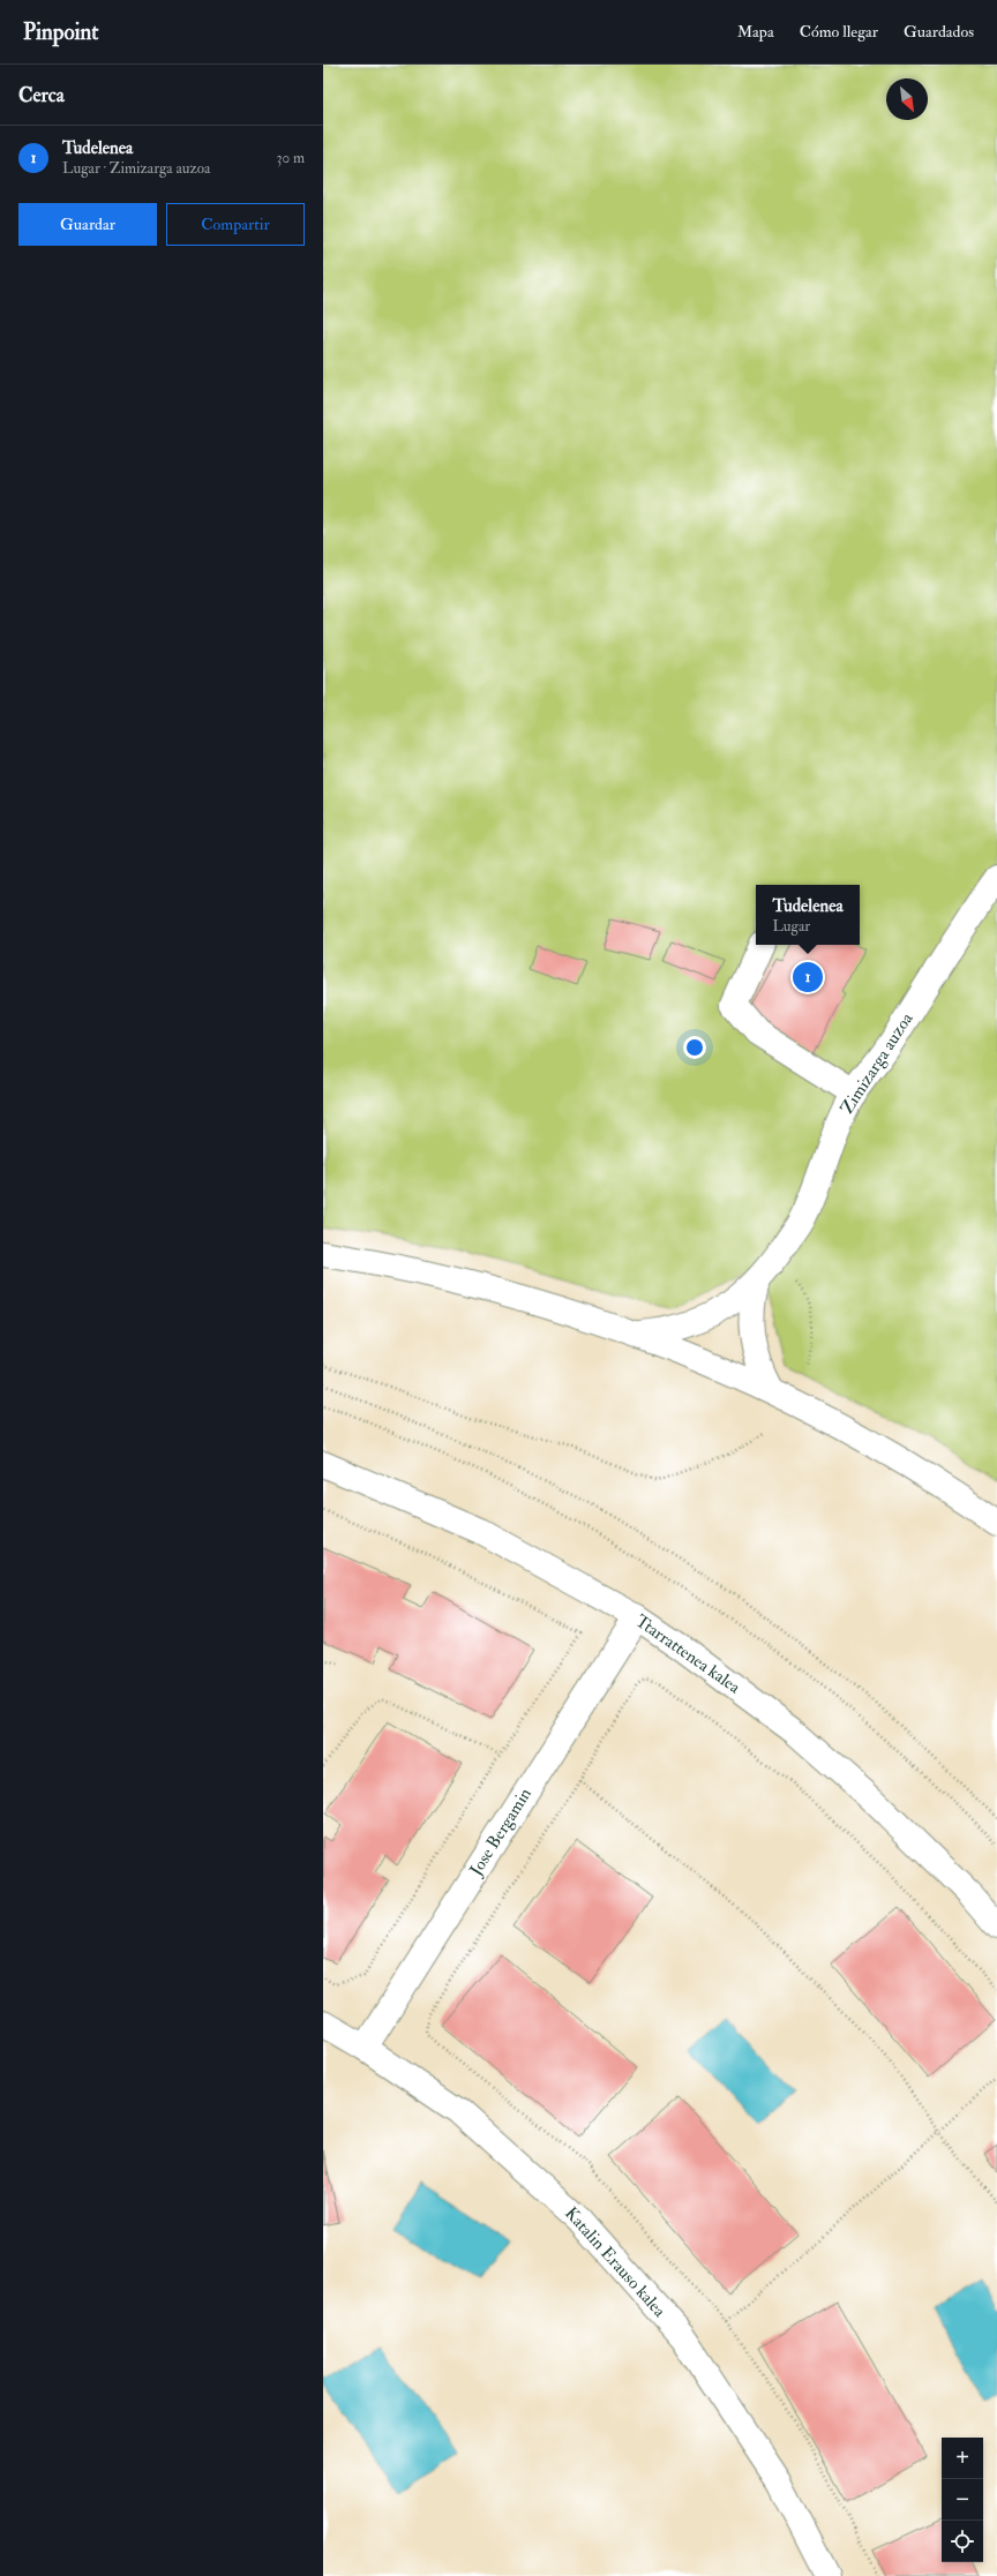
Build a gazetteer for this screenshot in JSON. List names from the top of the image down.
{
  "streets": {
    "street": [
      "Zimizarga auzoa",
      "Ttarrattenea kalea",
      "Jose Bergamin",
      "Katalin Erauso kalea"
    ]
  },
  "crossings": [
    ["Ttarrattenea kalea", "Jose Bergamin"],
    ["Jose Bergamin", "Katalin Erauso kalea"]
  ],
  "north": "bottom right",
  "page": {
    "header": "Pinpoint",
    "nav": ["Mapa", "Cómo llegar", "Guardados"],
    "heading": "Cerca",
    "list": [
      {
        "mark": "1",
        "name": "Tudelenea",
        "note": "Lugar · Zimizarga auzoa",
        "value": "30 m"
      }
    ],
    "buttons": ["Guardar", "Compartir"],
    "popup": ["Tudelenea", "Lugar"],
    "pins": "1",
    "map_buttons": ["+", "−"]
  }
}
